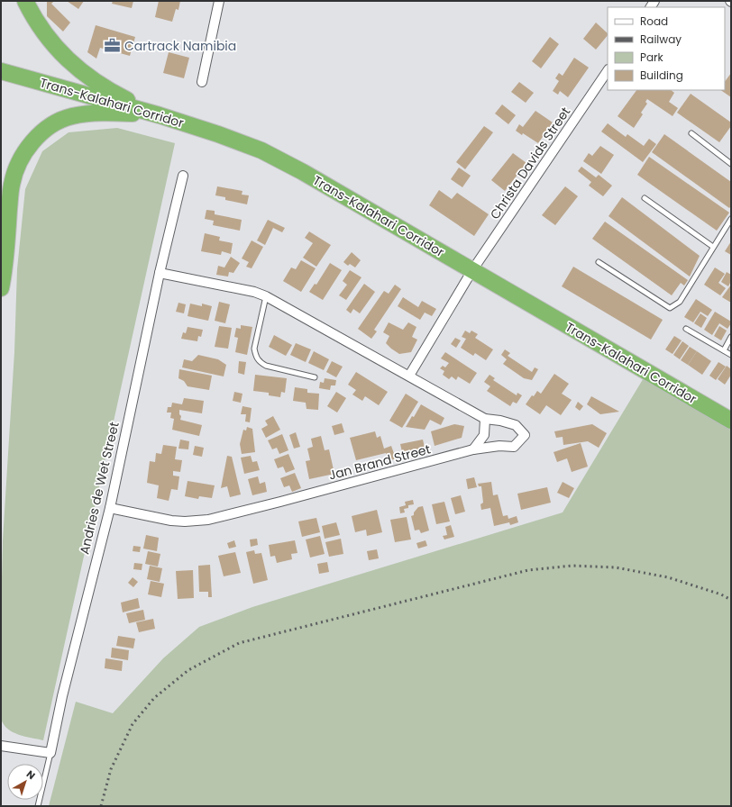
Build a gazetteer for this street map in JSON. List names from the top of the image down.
{
  "streets": {
    "highway": ["Trans-Kalahari Corridor"],
    "street": ["Christa Davids Street", "Jan Brand Street", "Andries de Wet Street"]
  },
  "crossings": [
    ["Trans-Kalahari Corridor", "Christa Davids Street"],
    ["Jan Brand Street", "Andries de Wet Street"]
  ],
  "places": {
    "office": ["Cartrack Namibia"]
  },
  "legend": [
    "Road",
    "Railway",
    "Park",
    "Building"
  ],
  "north": "top right"
}
